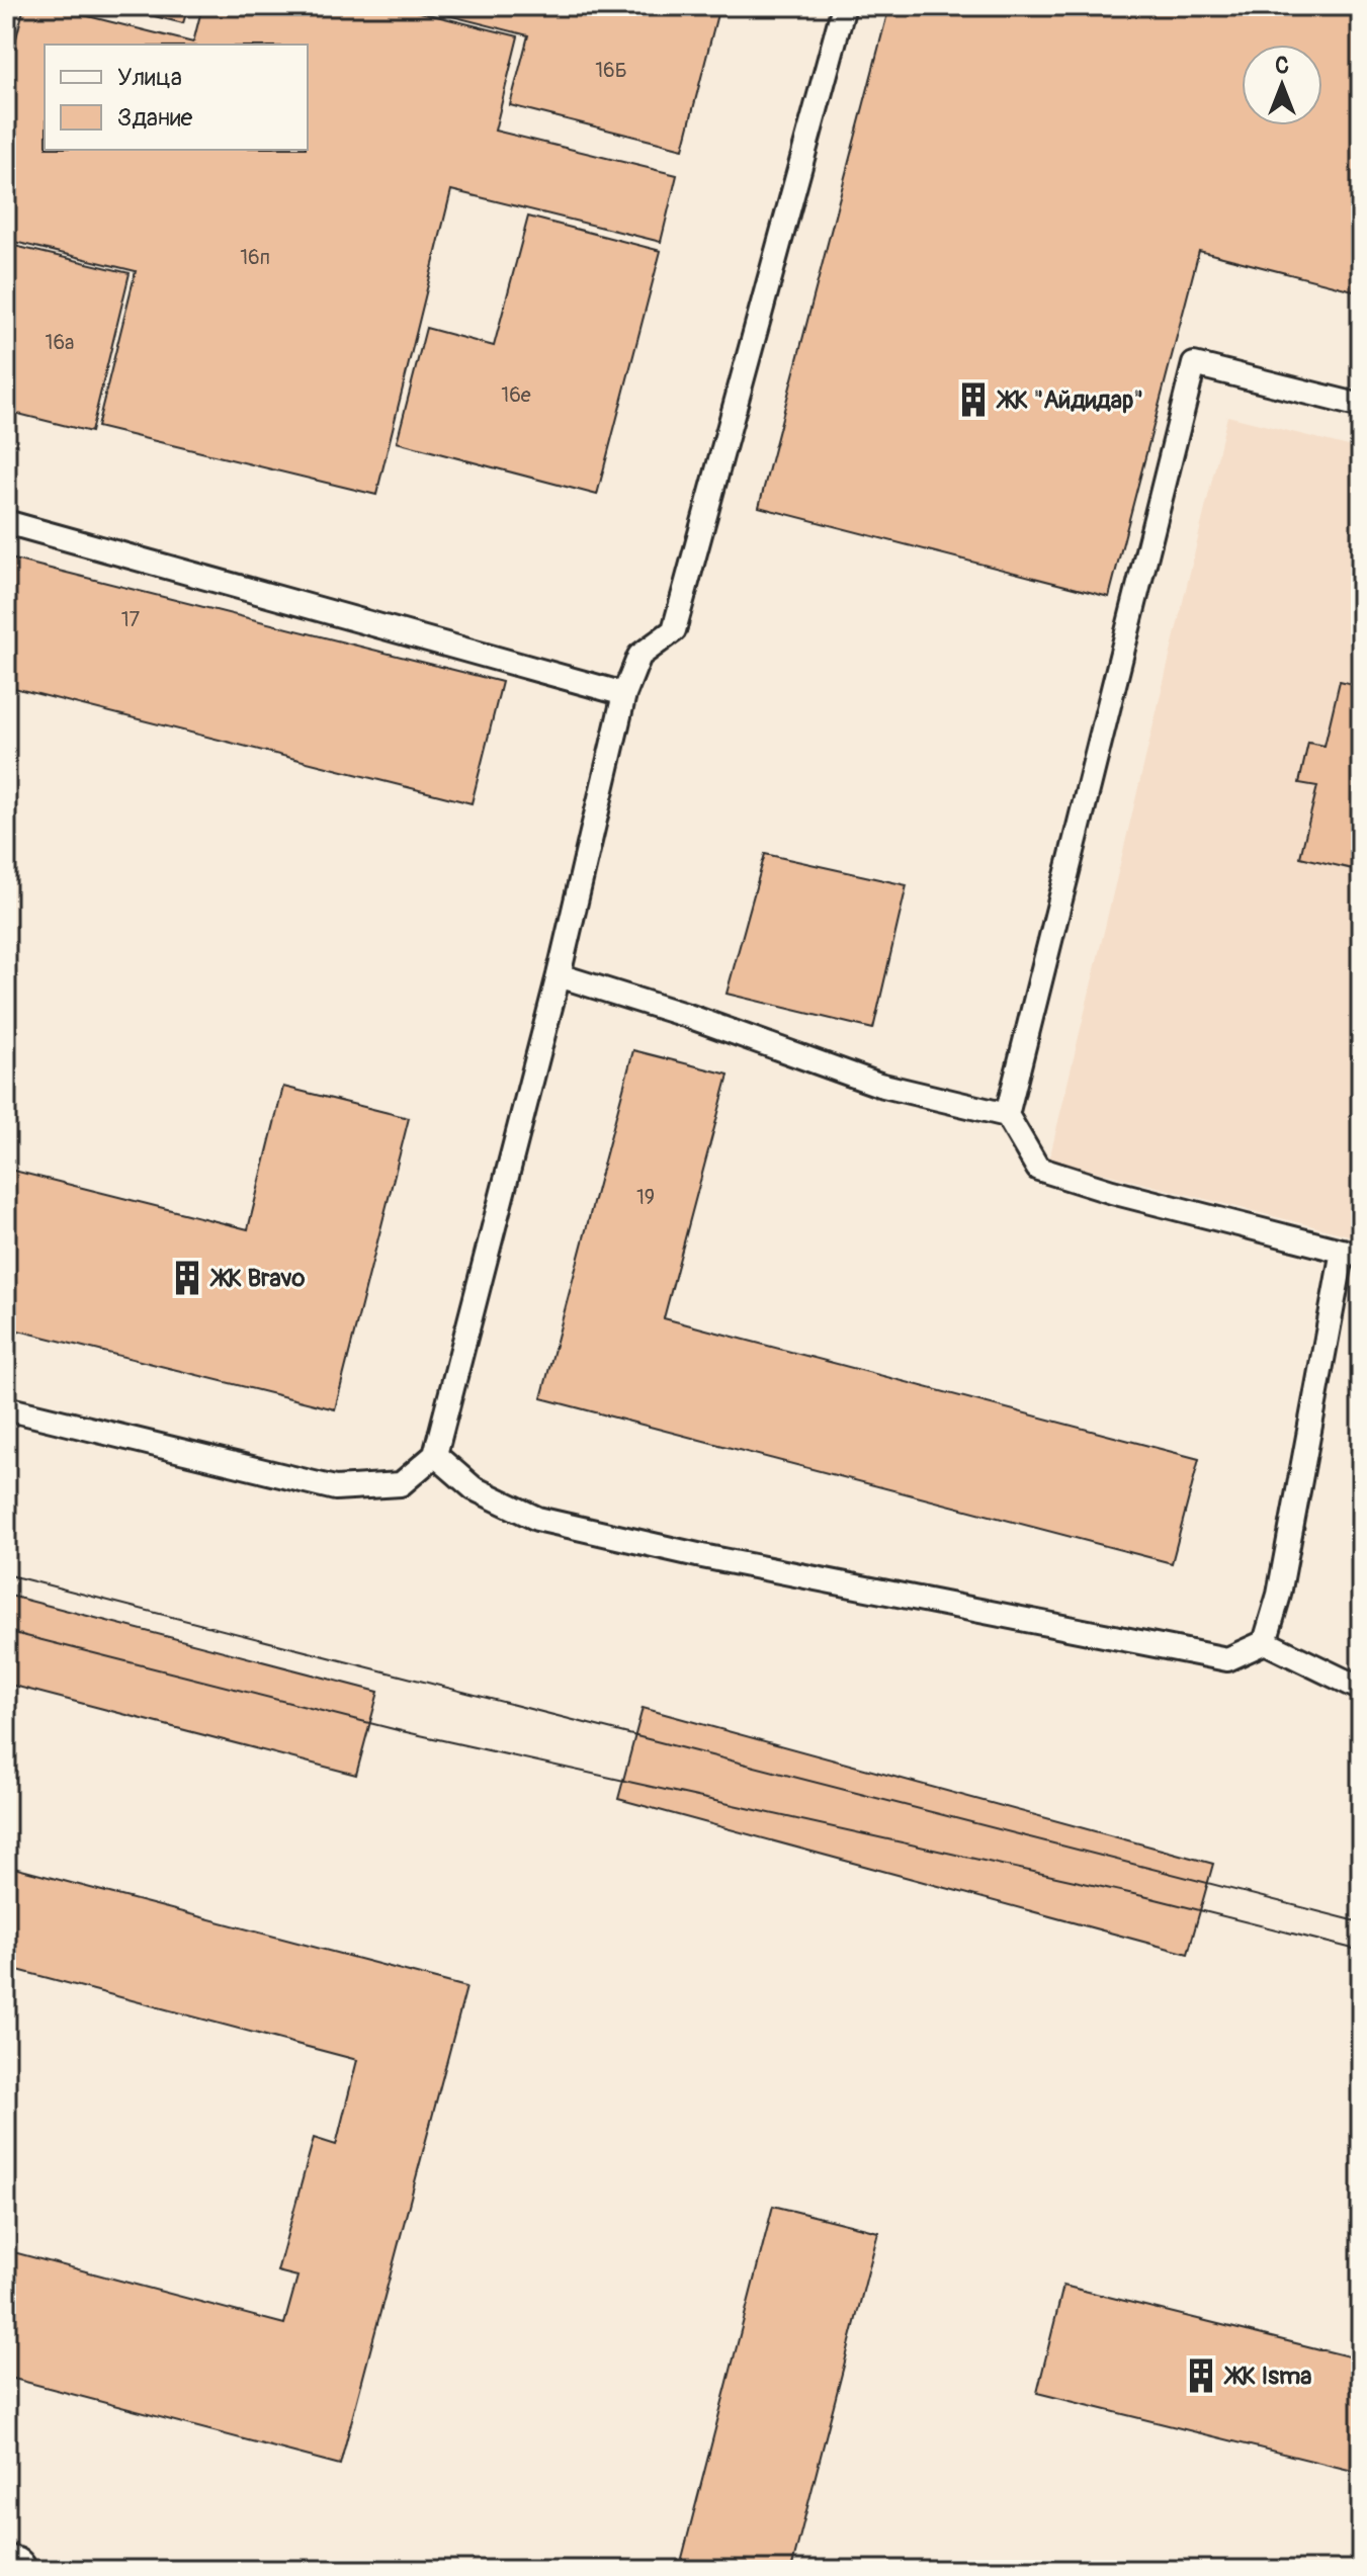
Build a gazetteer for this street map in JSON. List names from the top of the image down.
{
  "places": {
    "building": ["ЖК \"Айдидар\"", "ЖК Bravo", "ЖК Isma"]
  },
  "house_numbers": [
    "16Б",
    "16п",
    "16а",
    "16е",
    "17",
    "19"
  ],
  "legend": ["Улица", "Здание"],
  "north": "top"
}
